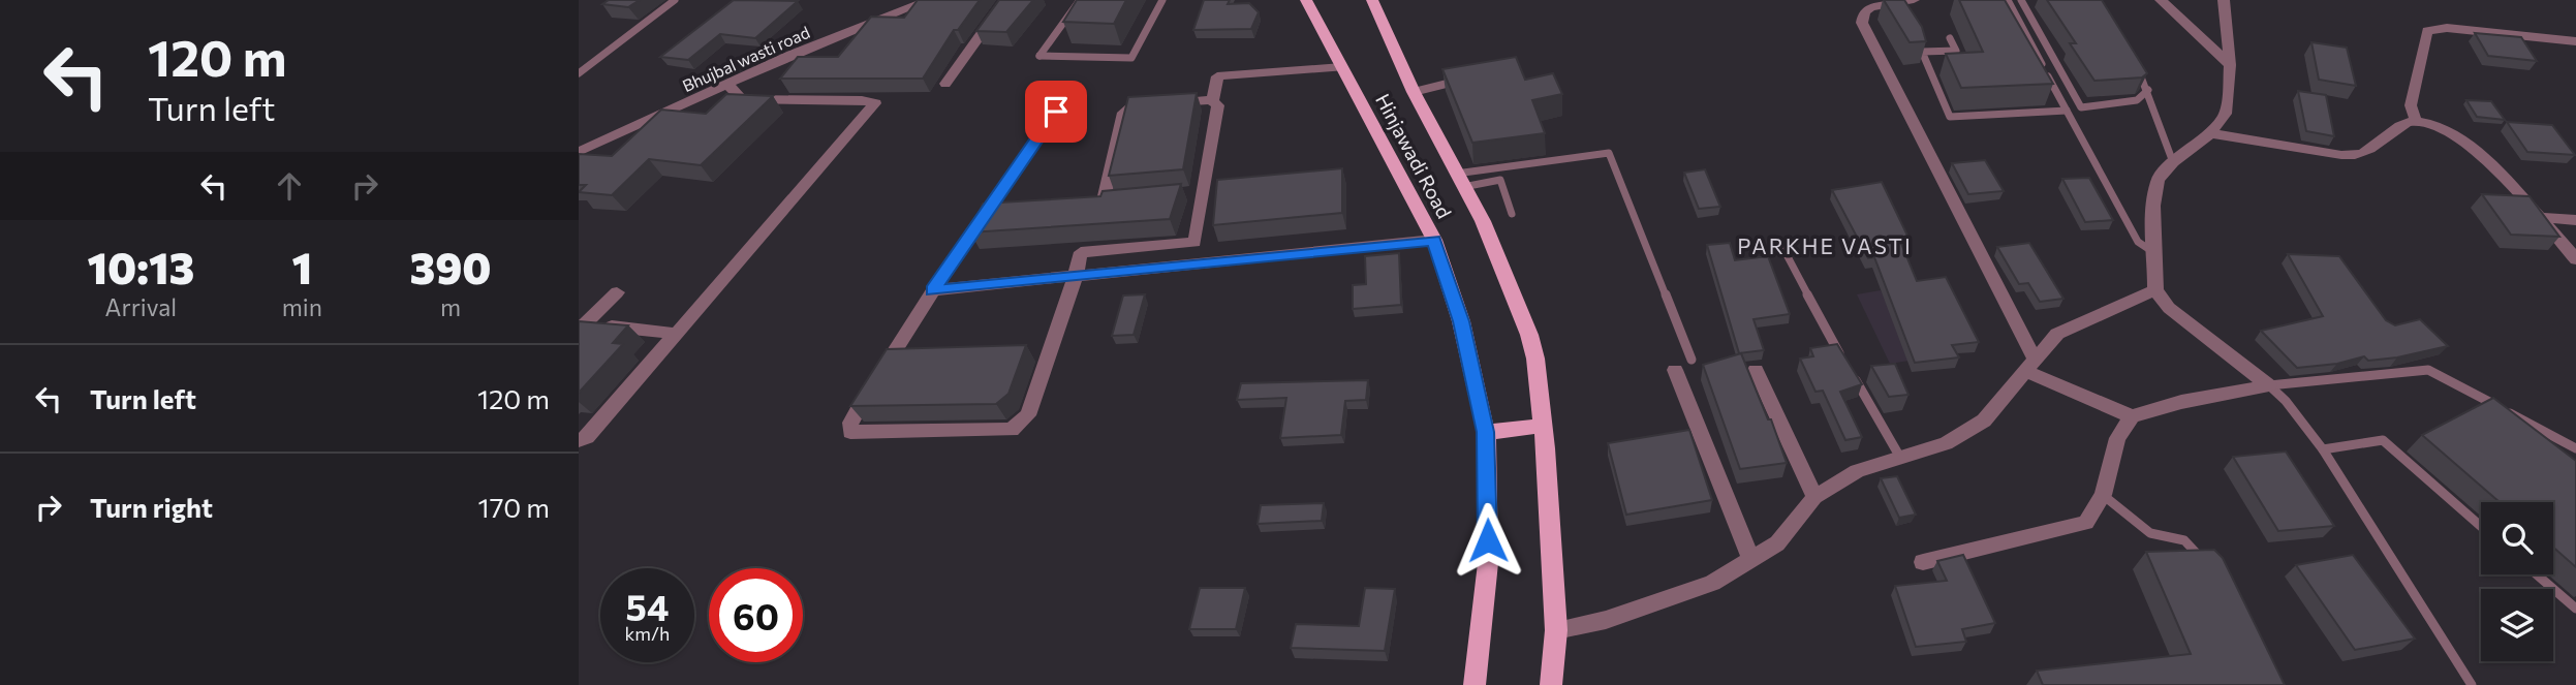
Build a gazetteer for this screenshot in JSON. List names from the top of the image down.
{
  "streets": {
    "main road": ["Hinjawadi Road"],
    "street": ["Bhujbal wasti road"]
  },
  "districts": ["PARKHE VASTI"],
  "page": {
    "turn": ["120 m", "Turn left"],
    "eta": [
      "10:13",
      "Arrival",
      "1",
      "min",
      "390",
      "m"
    ],
    "list": [
      {
        "name": "Turn left",
        "value": "120 m"
      },
      {
        "name": "Turn right",
        "value": "170 m"
      }
    ],
    "speed": "54 km/h",
    "limit": "60"
  }
}
